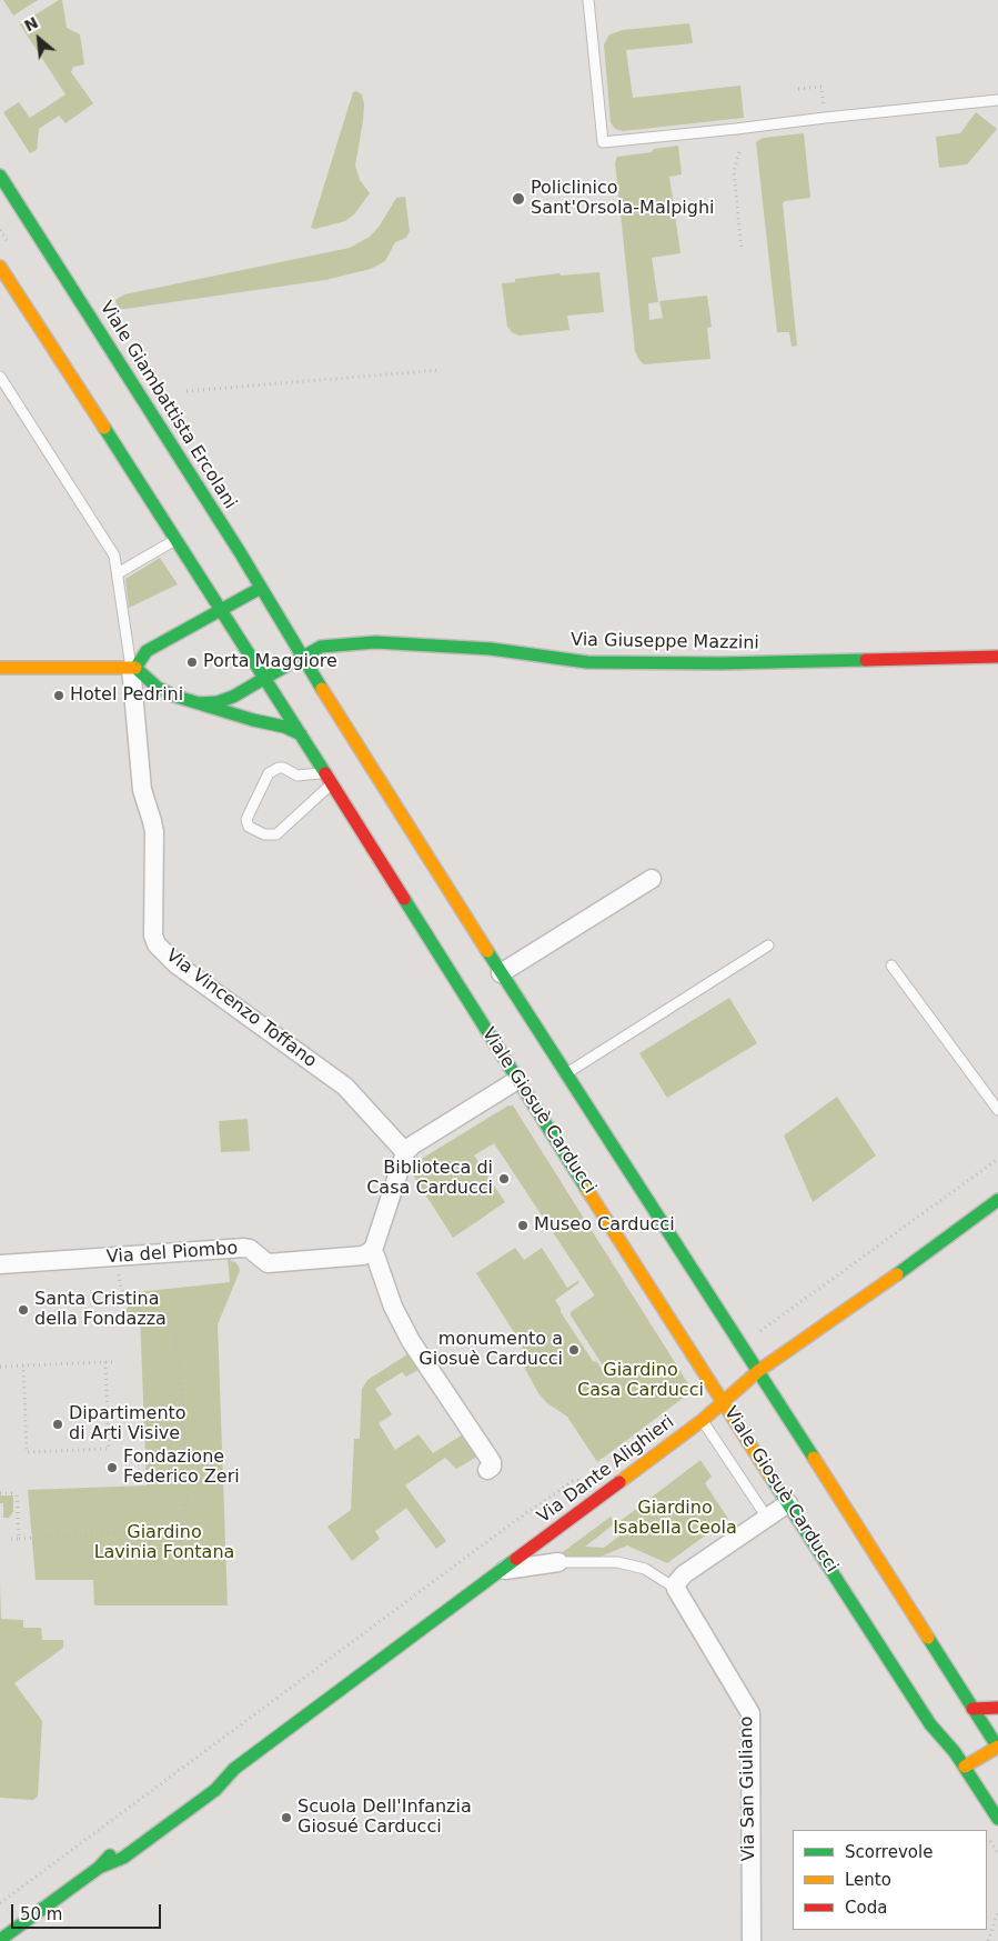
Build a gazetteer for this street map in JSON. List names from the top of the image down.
{
  "streets": {
    "main road": [
      "Viale Giambattista Ercolani",
      "Via Giuseppe Mazzini",
      "Viale Giosuè Carducci",
      "Via Dante Alighieri"
    ],
    "street": ["Via Vincenzo Toffano", "Via del Piombo", "Via San Giuliano"]
  },
  "crossings": [
    ["Viale Giambattista Ercolani", "Via Giuseppe Mazzini"],
    ["Via Giuseppe Mazzini", "Viale Giosuè Carducci"],
    ["Viale Giosuè Carducci", "Via Dante Alighieri"],
    ["Via Dante Alighieri", "Via San Giuliano"]
  ],
  "parks": ["Giardino Casa Carducci", "Giardino Isabella Ceola", "Giardino Lavinia Fontana"],
  "places": [
    "Policlinico Sant'Orsola-Malpighi",
    "Porta Maggiore",
    "Hotel Pedrini",
    "Biblioteca di Casa Carducci",
    "Museo Carducci",
    "Santa Cristina della Fondazza",
    "monumento a Giosuè Carducci",
    "Dipartimento di Arti Visive",
    "Fondazione Federico Zeri",
    "Scuola Dell'Infanzia Giosué Carducci"
  ],
  "legend": ["Scorrevole", "Lento", "Coda"],
  "scale_bar": "50 m",
  "north": "top left"
}
